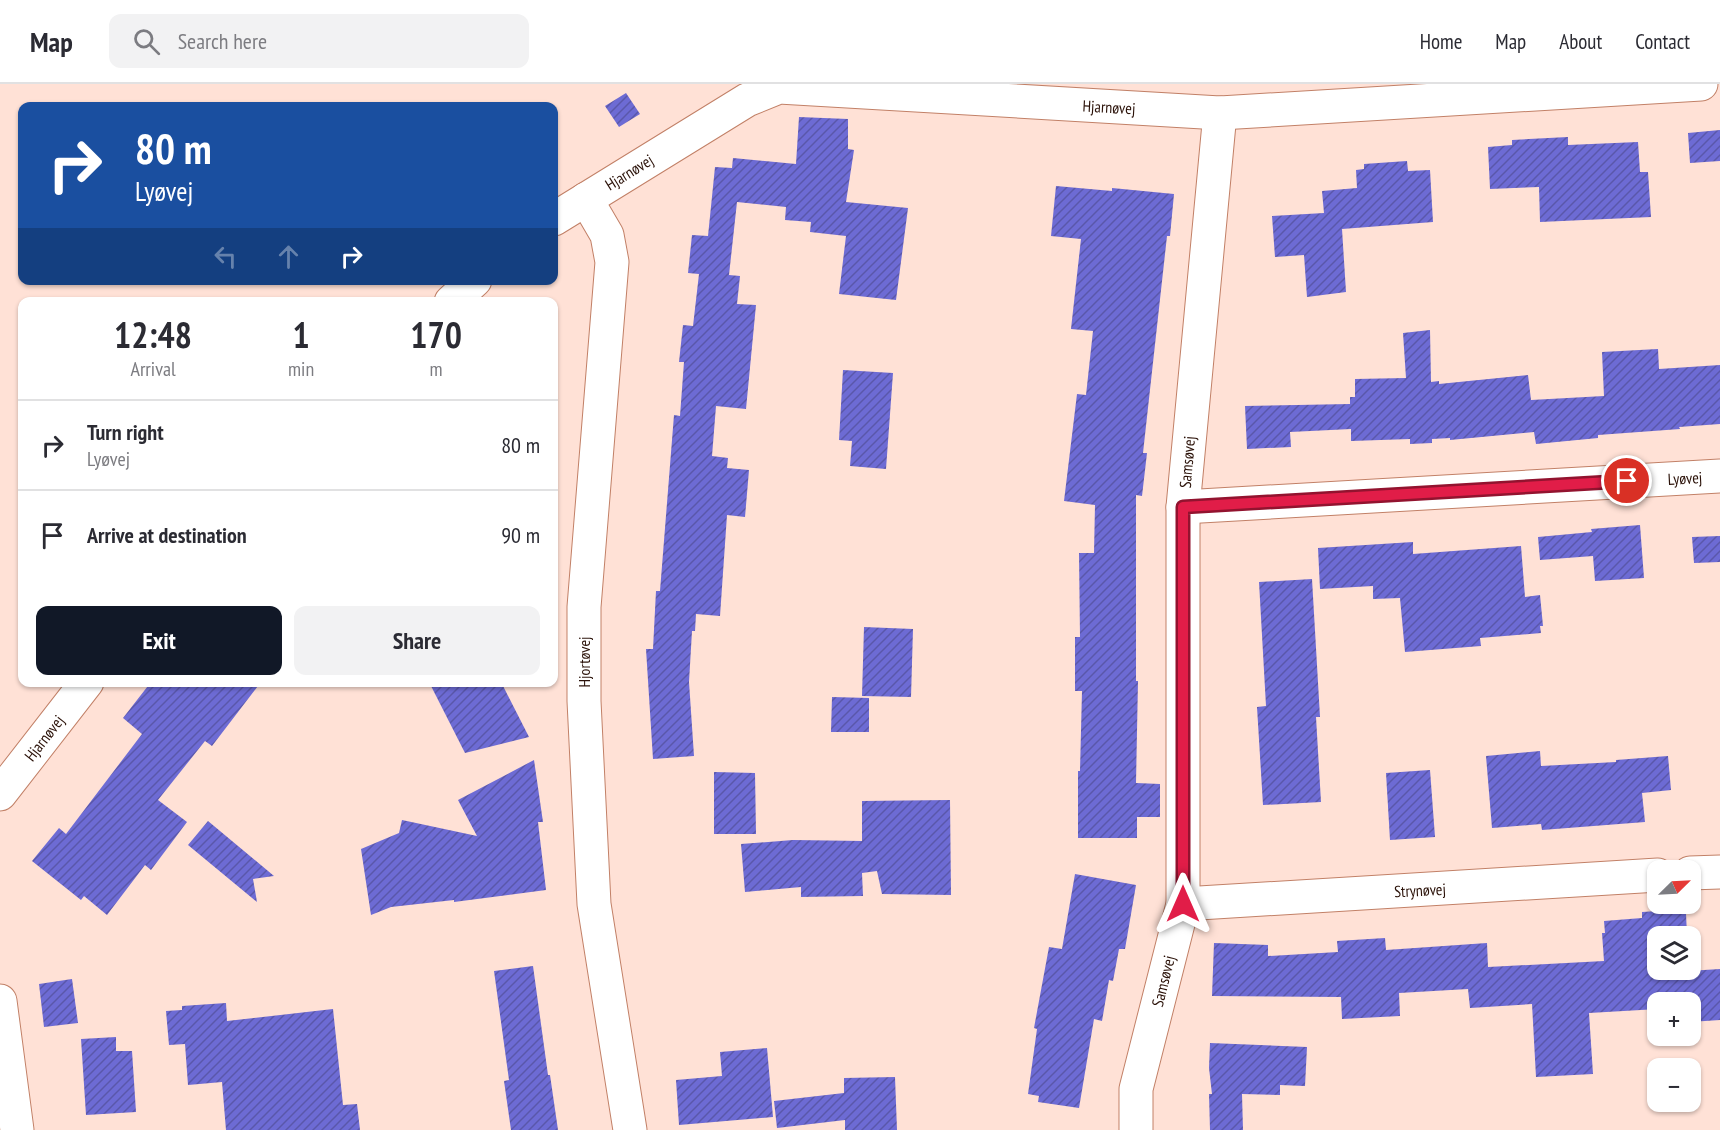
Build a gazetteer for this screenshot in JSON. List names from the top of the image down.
{
  "streets": {
    "street": [
      "Hjarnøvej",
      "Samsøvej",
      "Lyøvej",
      "Hjortøvej",
      "Strynøvej"
    ]
  },
  "crossings": [
    ["Hjarnøvej", "Samsøvej"],
    ["Hjarnøvej", "Hjortøvej"],
    ["Samsøvej", "Lyøvej"],
    ["Samsøvej", "Strynøvej"]
  ],
  "north": "top right",
  "page": {
    "header": "Map",
    "search": "Search here",
    "nav": [
      "Home",
      "Map",
      "About",
      "Contact"
    ],
    "turn": ["80 m", "Lyøvej"],
    "eta": [
      "12:48",
      "Arrival",
      "1",
      "min",
      "170",
      "m"
    ],
    "list": [
      {
        "name": "Turn right",
        "note": "Lyøvej",
        "value": "80 m"
      },
      {
        "name": "Arrive at destination",
        "value": "90 m"
      }
    ],
    "buttons": ["Exit", "Share"],
    "map_buttons": ["+", "−"]
  }
}
